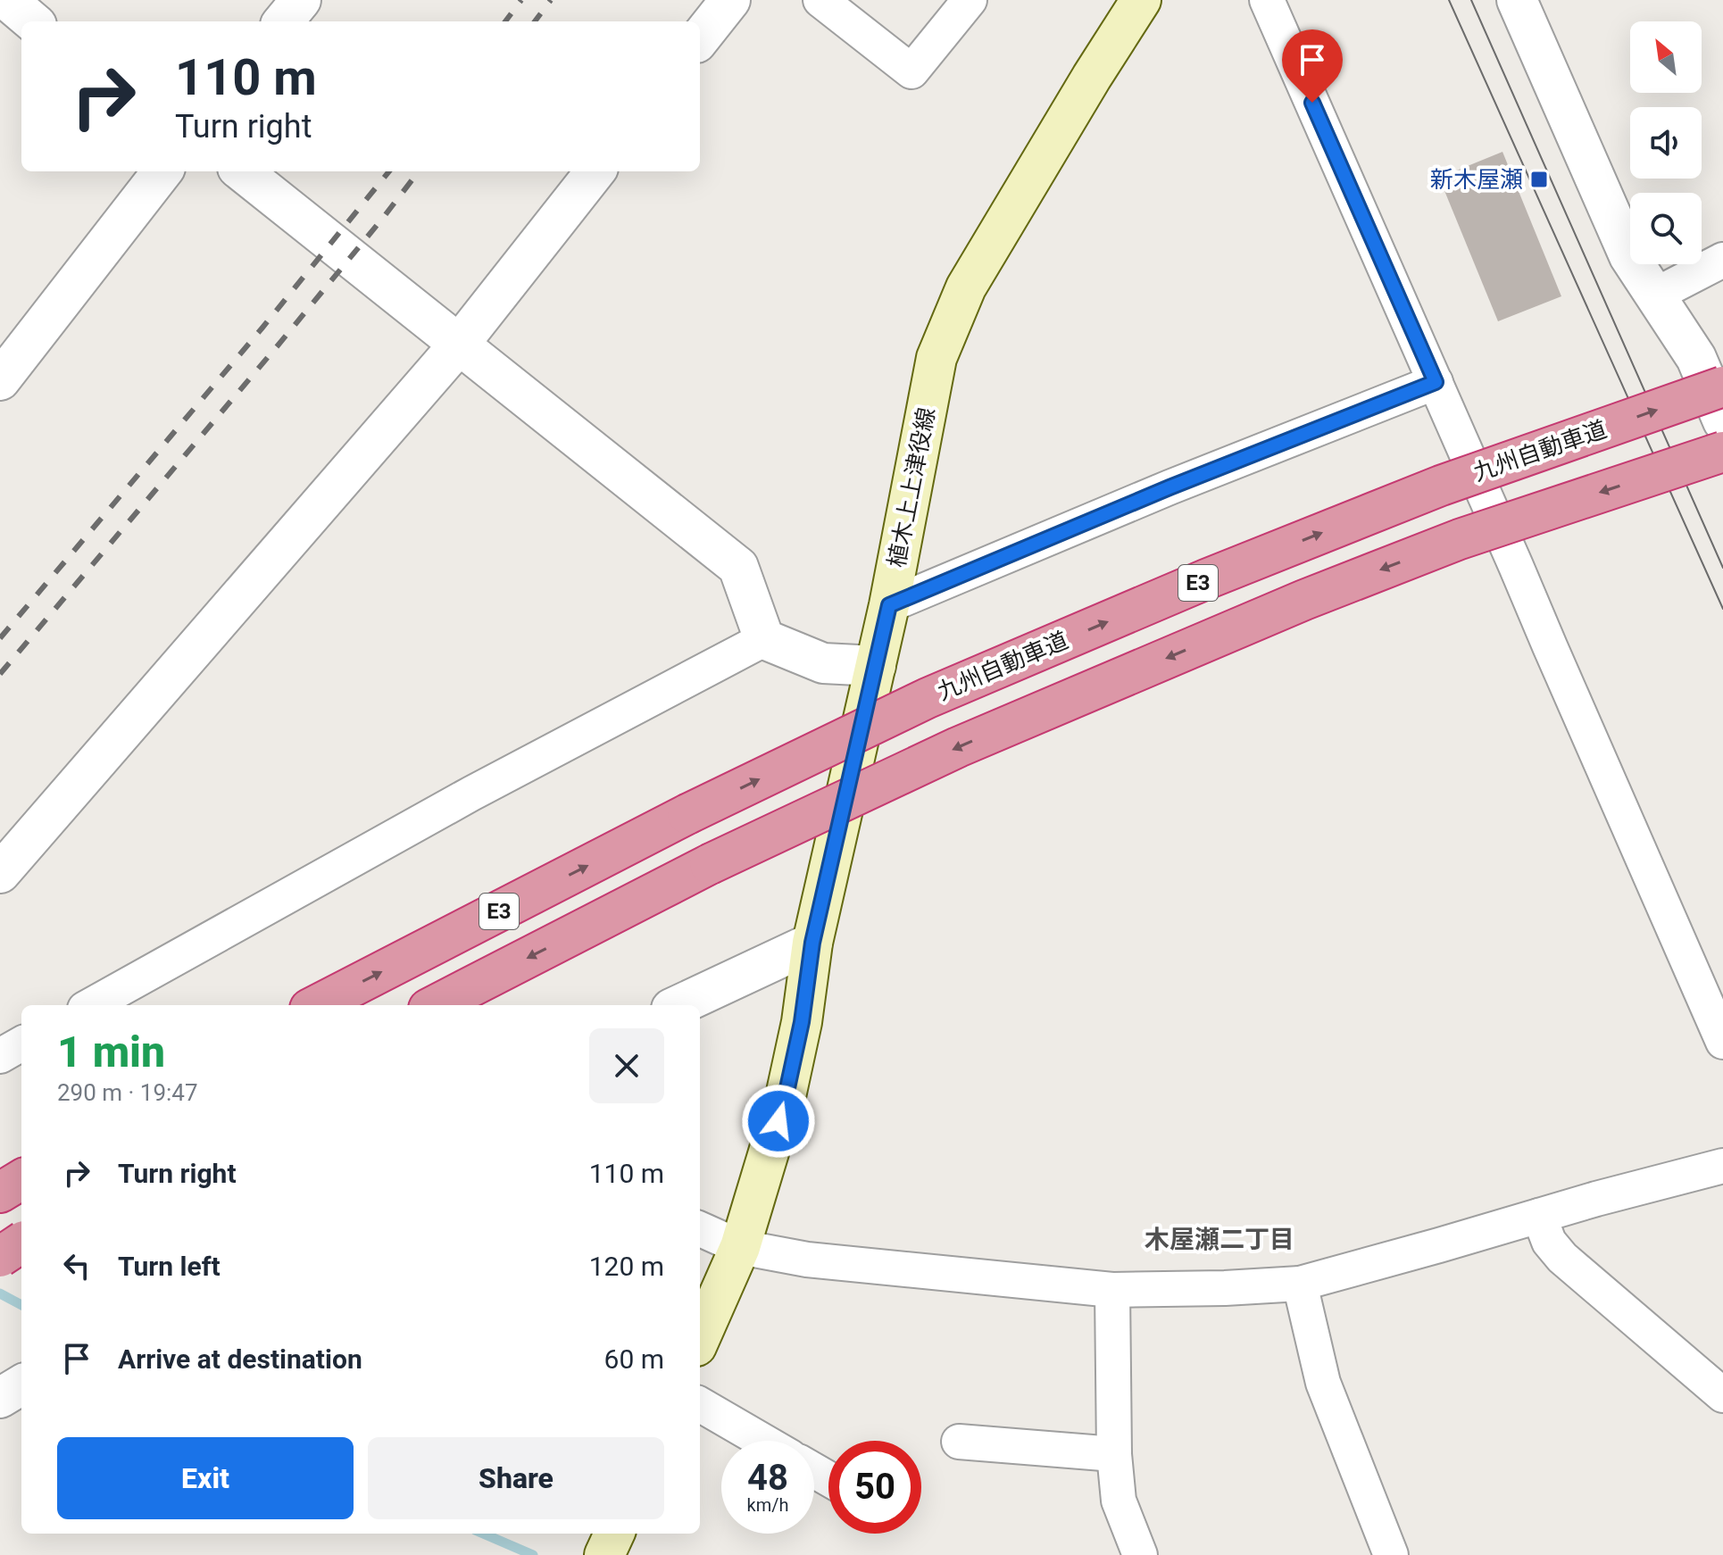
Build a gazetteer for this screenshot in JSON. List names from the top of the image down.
{
  "streets": {
    "highway": ["九州自動車道", "E3"],
    "main road": ["植木上上津役線"]
  },
  "districts": ["木屋瀬二丁目"],
  "places": {
    "transit": ["新木屋瀬"]
  },
  "north": "top left",
  "page": {
    "turn": ["110 m", "Turn right"],
    "heading": ["1 min", "290 m · 19:47"],
    "list": [
      {
        "name": "Turn right",
        "value": "110 m"
      },
      {
        "name": "Turn left",
        "value": "120 m"
      },
      {
        "name": "Arrive at destination",
        "value": "60 m"
      }
    ],
    "buttons": ["Exit", "Share"],
    "speed": "48 km/h",
    "limit": "50"
  }
}
